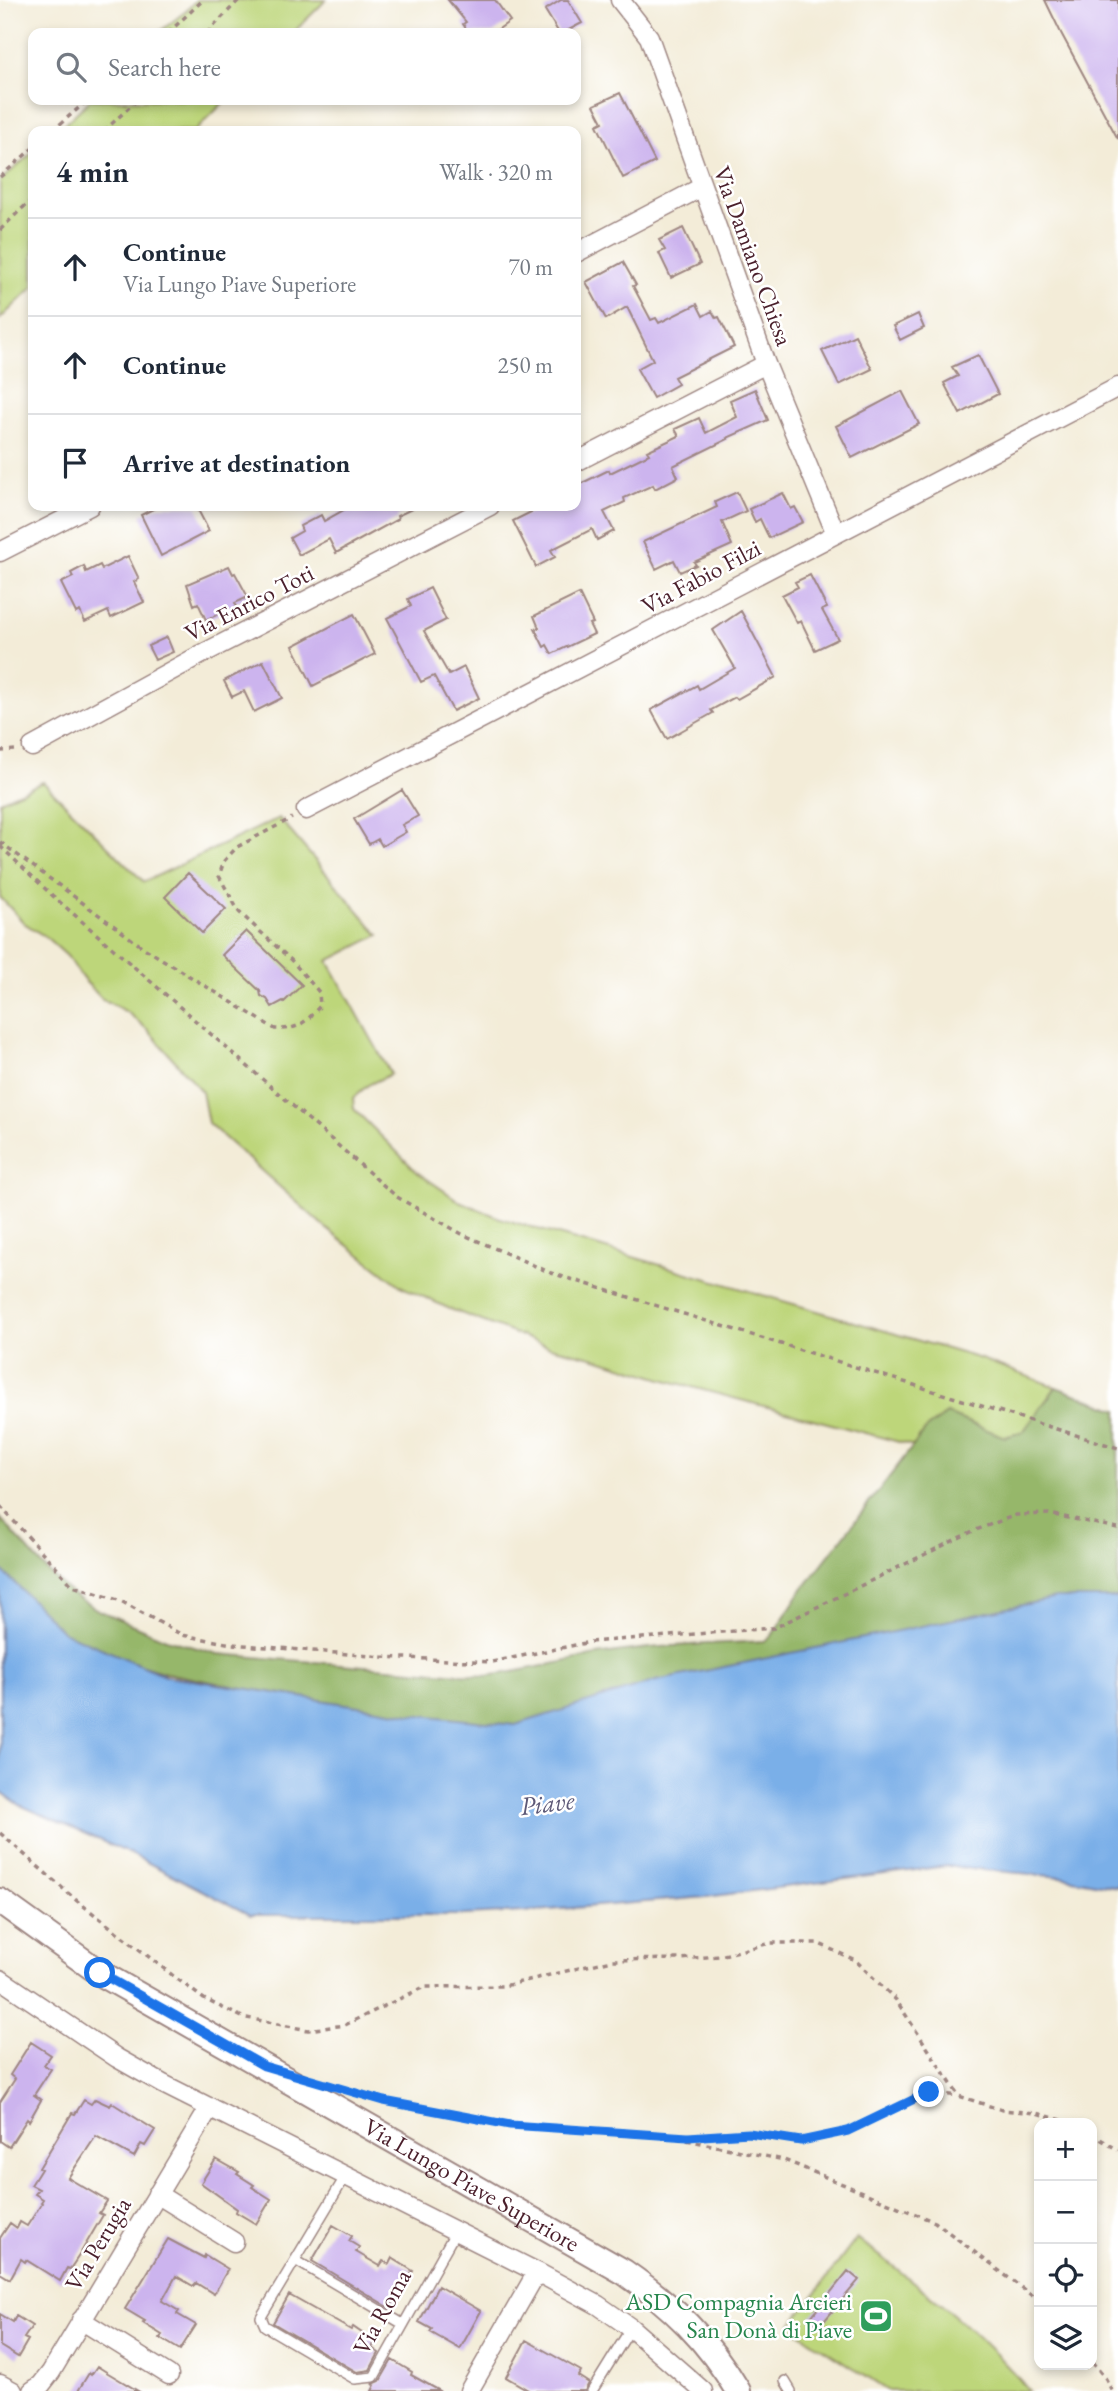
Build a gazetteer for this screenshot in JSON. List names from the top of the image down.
{
  "streets": {
    "main road": ["Via Lungo Piave Superiore"],
    "street": [
      "Via Damiano Chiesa",
      "Via Fabio Filzi",
      "Via Enrico Toti",
      "Via Perugia"
    ],
    "lane": ["Via Roma"]
  },
  "crossings": [
    ["Via Damiano Chiesa", "Via Fabio Filzi"]
  ],
  "water": ["Piave"],
  "places": {
    "sports": ["ASD Compagnia Arcieri San Donà di Piave"]
  },
  "page": {
    "search": "Search here",
    "heading": ["4 min", "Walk · 320 m"],
    "list": [
      ["Continue", "Via Lungo Piave Superiore", "70 m"],
      ["Continue", "250 m"],
      "Arrive at destination"
    ],
    "map_buttons": ["+", "−"]
  }
}
